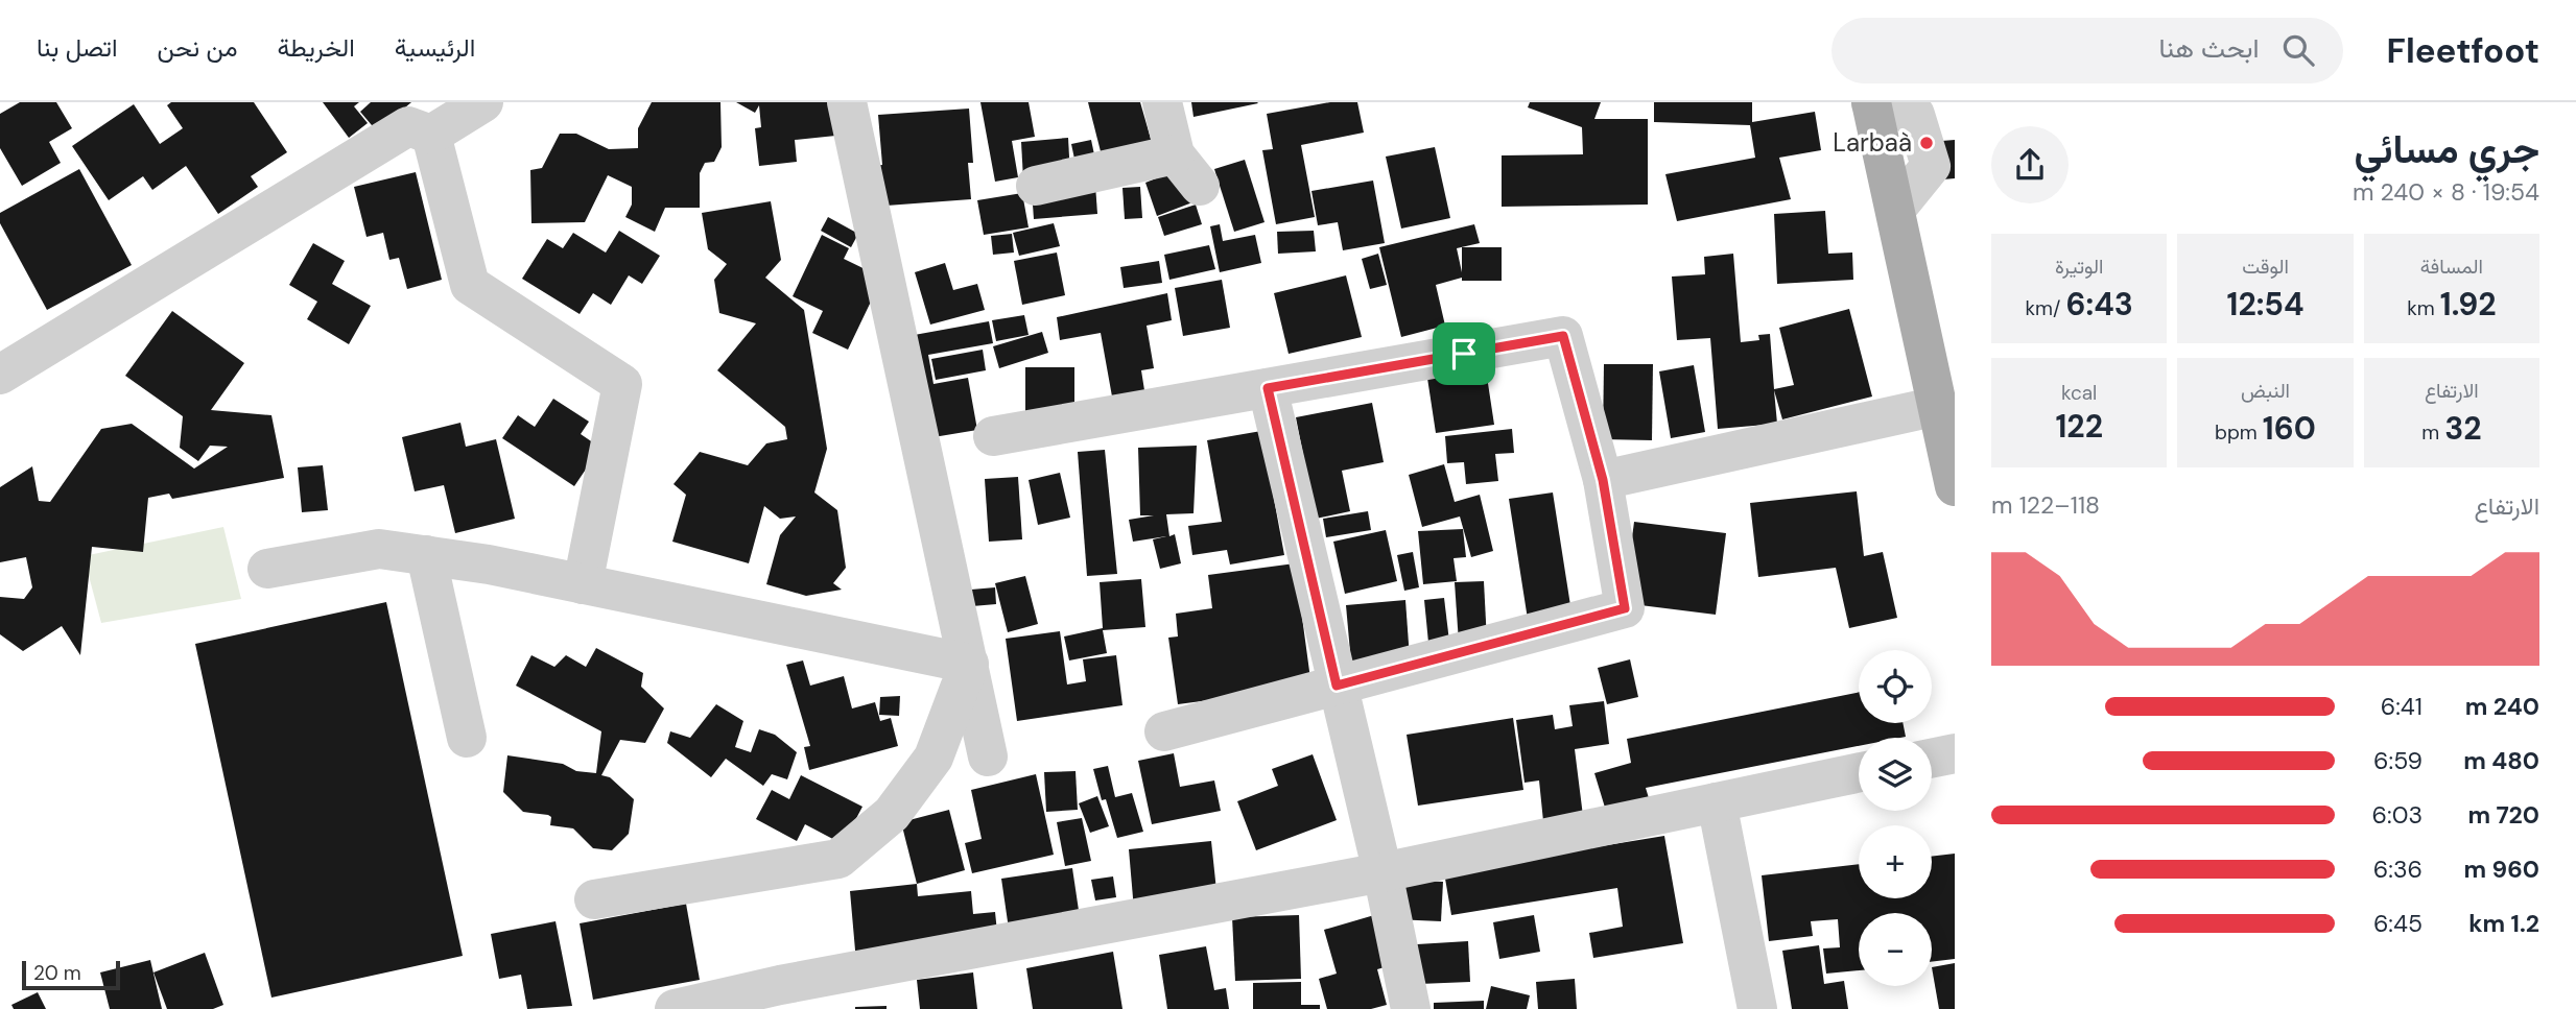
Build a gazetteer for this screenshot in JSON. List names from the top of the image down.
{
  "places": ["Larbaà"],
  "scale_bar": "20 m",
  "page": {
    "header": "Fleetfoot",
    "search": "ابحث هنا",
    "nav": [
      "الرئيسية",
      "الخريطة",
      "من نحن",
      "اتصل بنا"
    ],
    "heading": ["جري مسائي", "19:54 · 8 × 240 m"],
    "stats": [
      ["المسافة", "1.92 km"],
      ["الوقت", "12:54"],
      ["الوتيرة", "6:43 /km"],
      ["الارتفاع", "32 m"],
      ["النبض", "160 bpm"],
      ["kcal", "122"]
    ],
    "chart": ["الارتفاع", "118–122 m"],
    "map_buttons": ["+", "−"],
    "list": [
      {
        "name": "240 m",
        "note": "6:41"
      },
      {
        "name": "480 m",
        "note": "6:59"
      },
      {
        "name": "720 m",
        "note": "6:03"
      },
      {
        "name": "960 m",
        "note": "6:36"
      },
      {
        "name": "1.2 km",
        "note": "6:45"
      }
    ],
    "scale": "20 m"
  }
}
